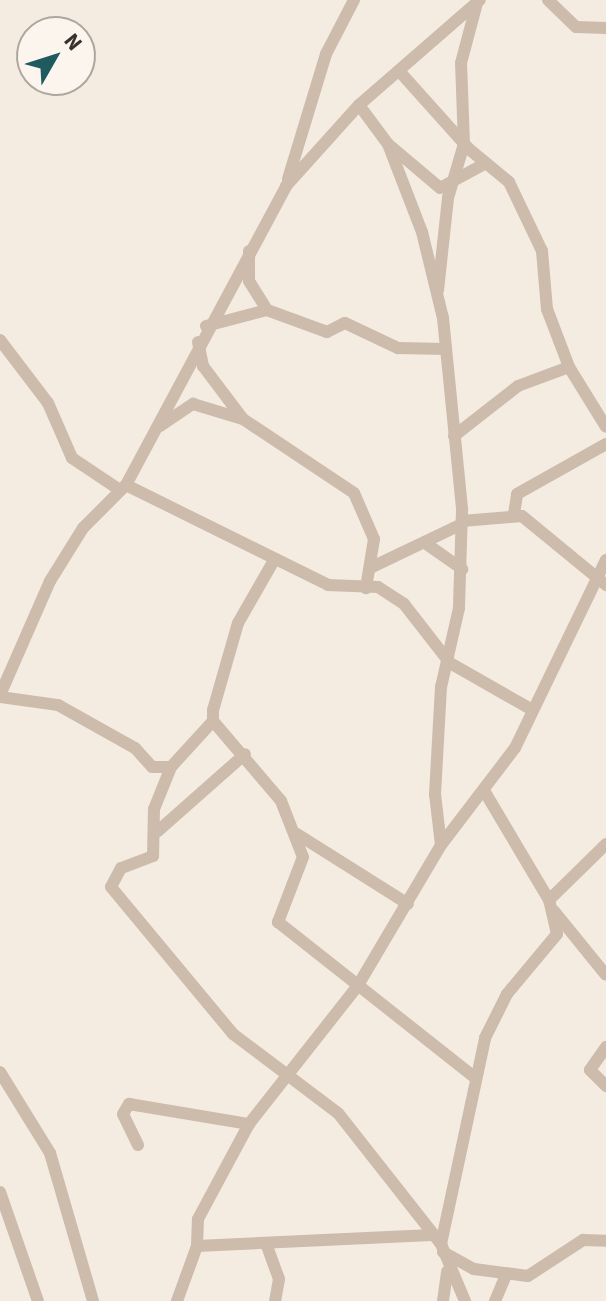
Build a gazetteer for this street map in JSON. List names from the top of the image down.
{
  "north": "top right"
}
